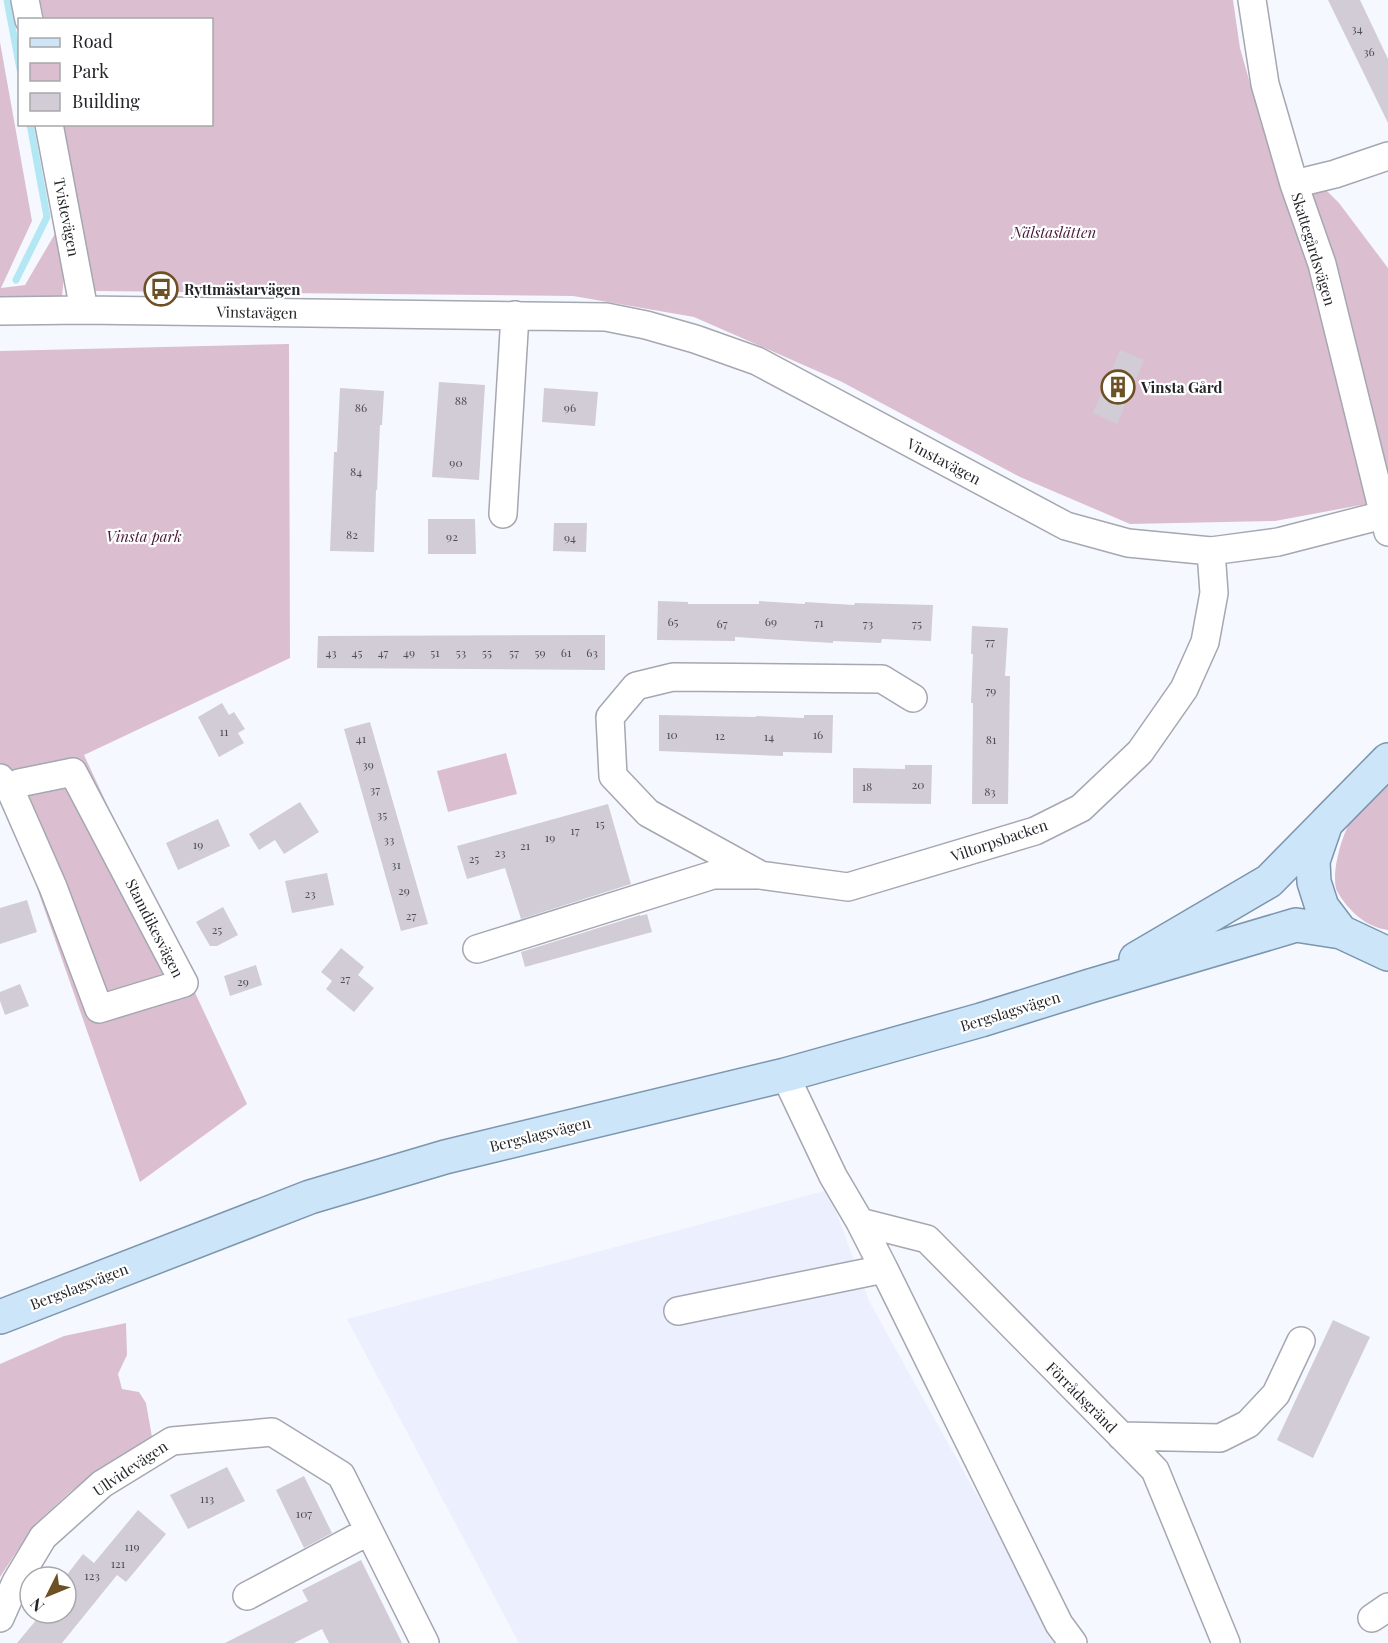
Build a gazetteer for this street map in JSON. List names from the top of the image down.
{
  "streets": {
    "main road": ["Bergslagsvägen"],
    "street": [
      "Tvistevägen",
      "Skattegårdsvägen",
      "Vinstavägen",
      "Viltorpsbacken",
      "Stamdikesvägen",
      "Förrådsgränd",
      "Ullvidevägen"
    ]
  },
  "crossings": [
    ["Tvistevägen", "Vinstavägen"],
    ["Skattegårdsvägen", "Vinstavägen"],
    ["Vinstavägen", "Viltorpsbacken"]
  ],
  "parks": ["Nälstaslätten", "Vinsta park"],
  "places": {
    "bus stop": ["Ryttmästarvägen"],
    "building": ["Vinsta Gård"]
  },
  "house_numbers": [
    "34",
    "36",
    "88",
    "86",
    "96",
    "90",
    "84",
    "82",
    "92",
    "94",
    "65",
    "69",
    "71",
    "67",
    "73",
    "75",
    "77",
    "43",
    "45",
    "47",
    "49",
    "51",
    "53",
    "55",
    "57",
    "59",
    "61",
    "63",
    "79",
    "11",
    "10",
    "16",
    "12",
    "14",
    "41",
    "81",
    "39",
    "20",
    "18",
    "37",
    "83",
    "35",
    "15",
    "17",
    "19",
    "33",
    "19",
    "21",
    "23",
    "25",
    "31",
    "29",
    "23",
    "27",
    "25",
    "27",
    "29",
    "113",
    "107",
    "119",
    "121",
    "123"
  ],
  "legend": ["Road", "Park", "Building"],
  "north": "bottom left"
}
